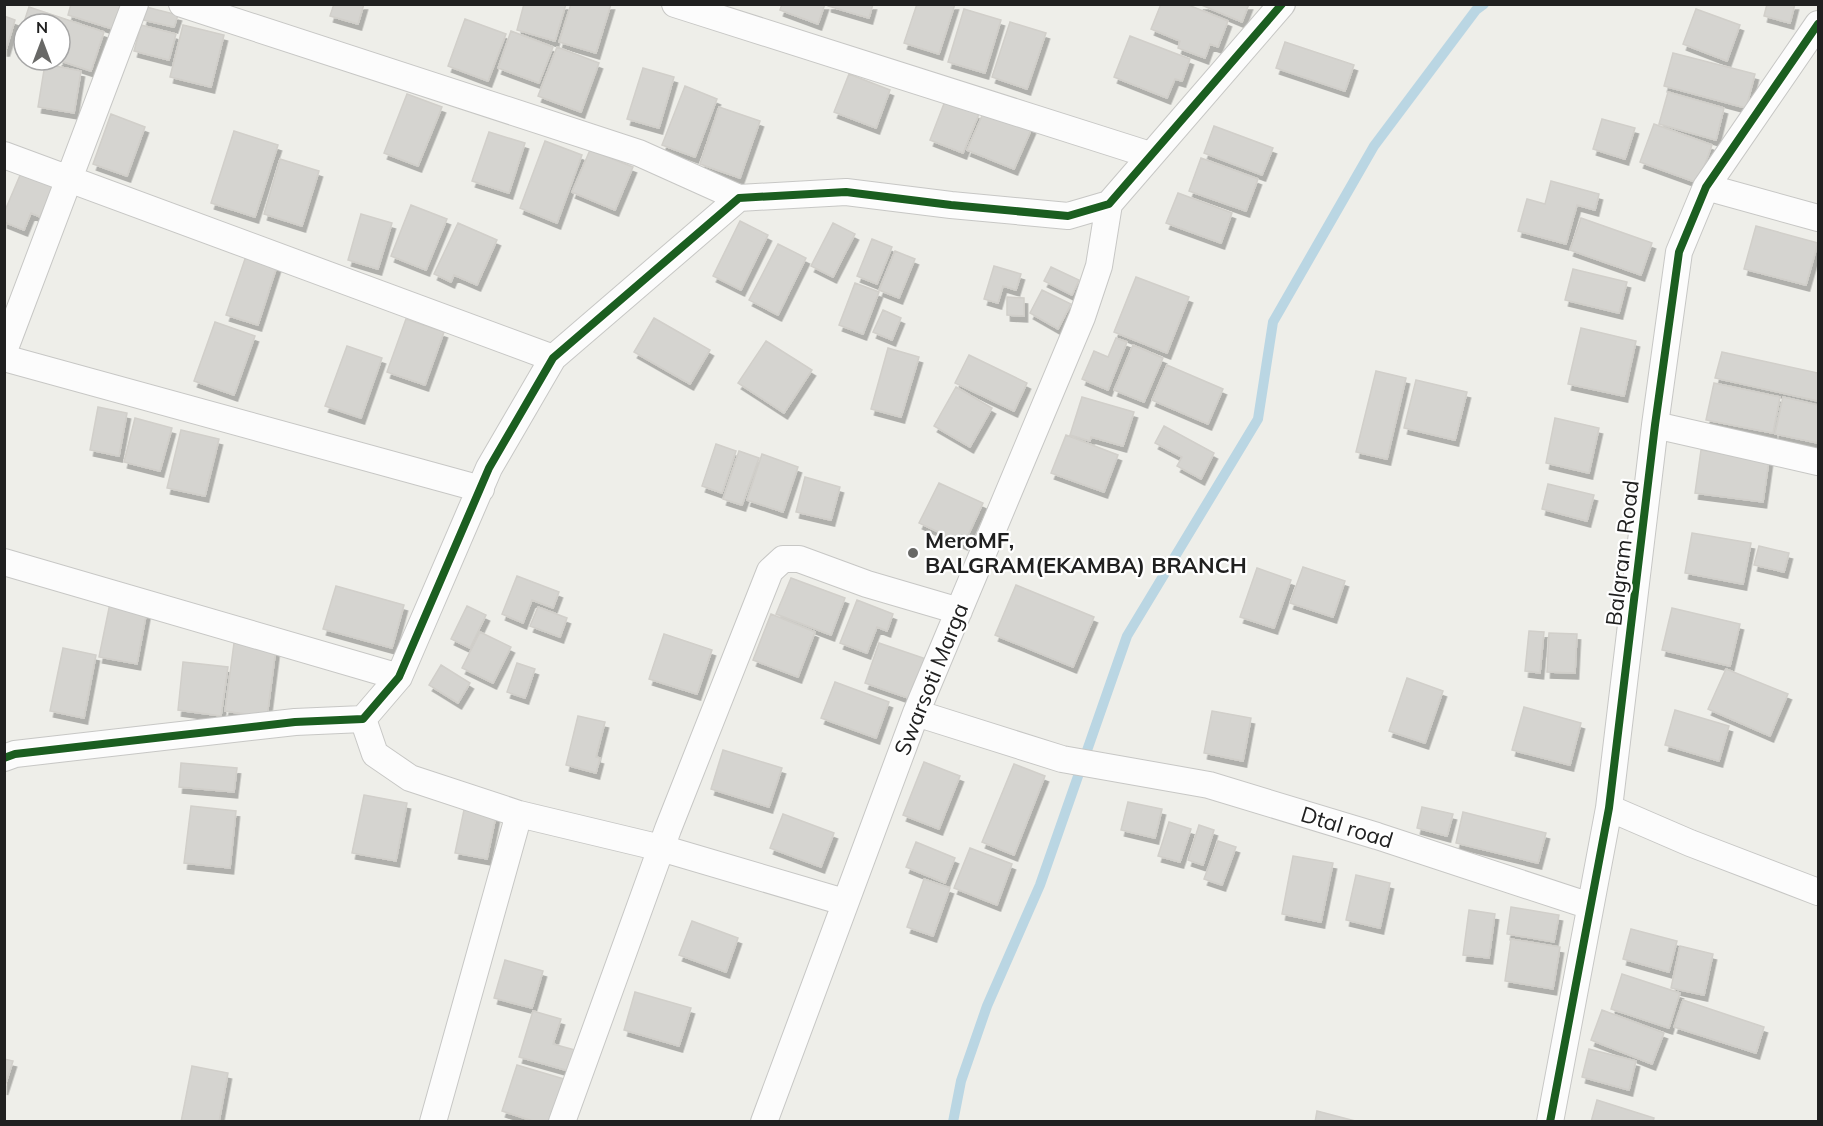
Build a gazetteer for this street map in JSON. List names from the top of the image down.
{
  "streets": {
    "street": ["Balgram Road", "Swarsoti Marga", "Dtal road"]
  },
  "crossings": [
    ["Balgram Road", "Dtal road"],
    ["Swarsoti Marga", "Dtal road"]
  ],
  "places": ["MeroMF, BALGRAM(EKAMBA) BRANCH"],
  "north": "top"
}
